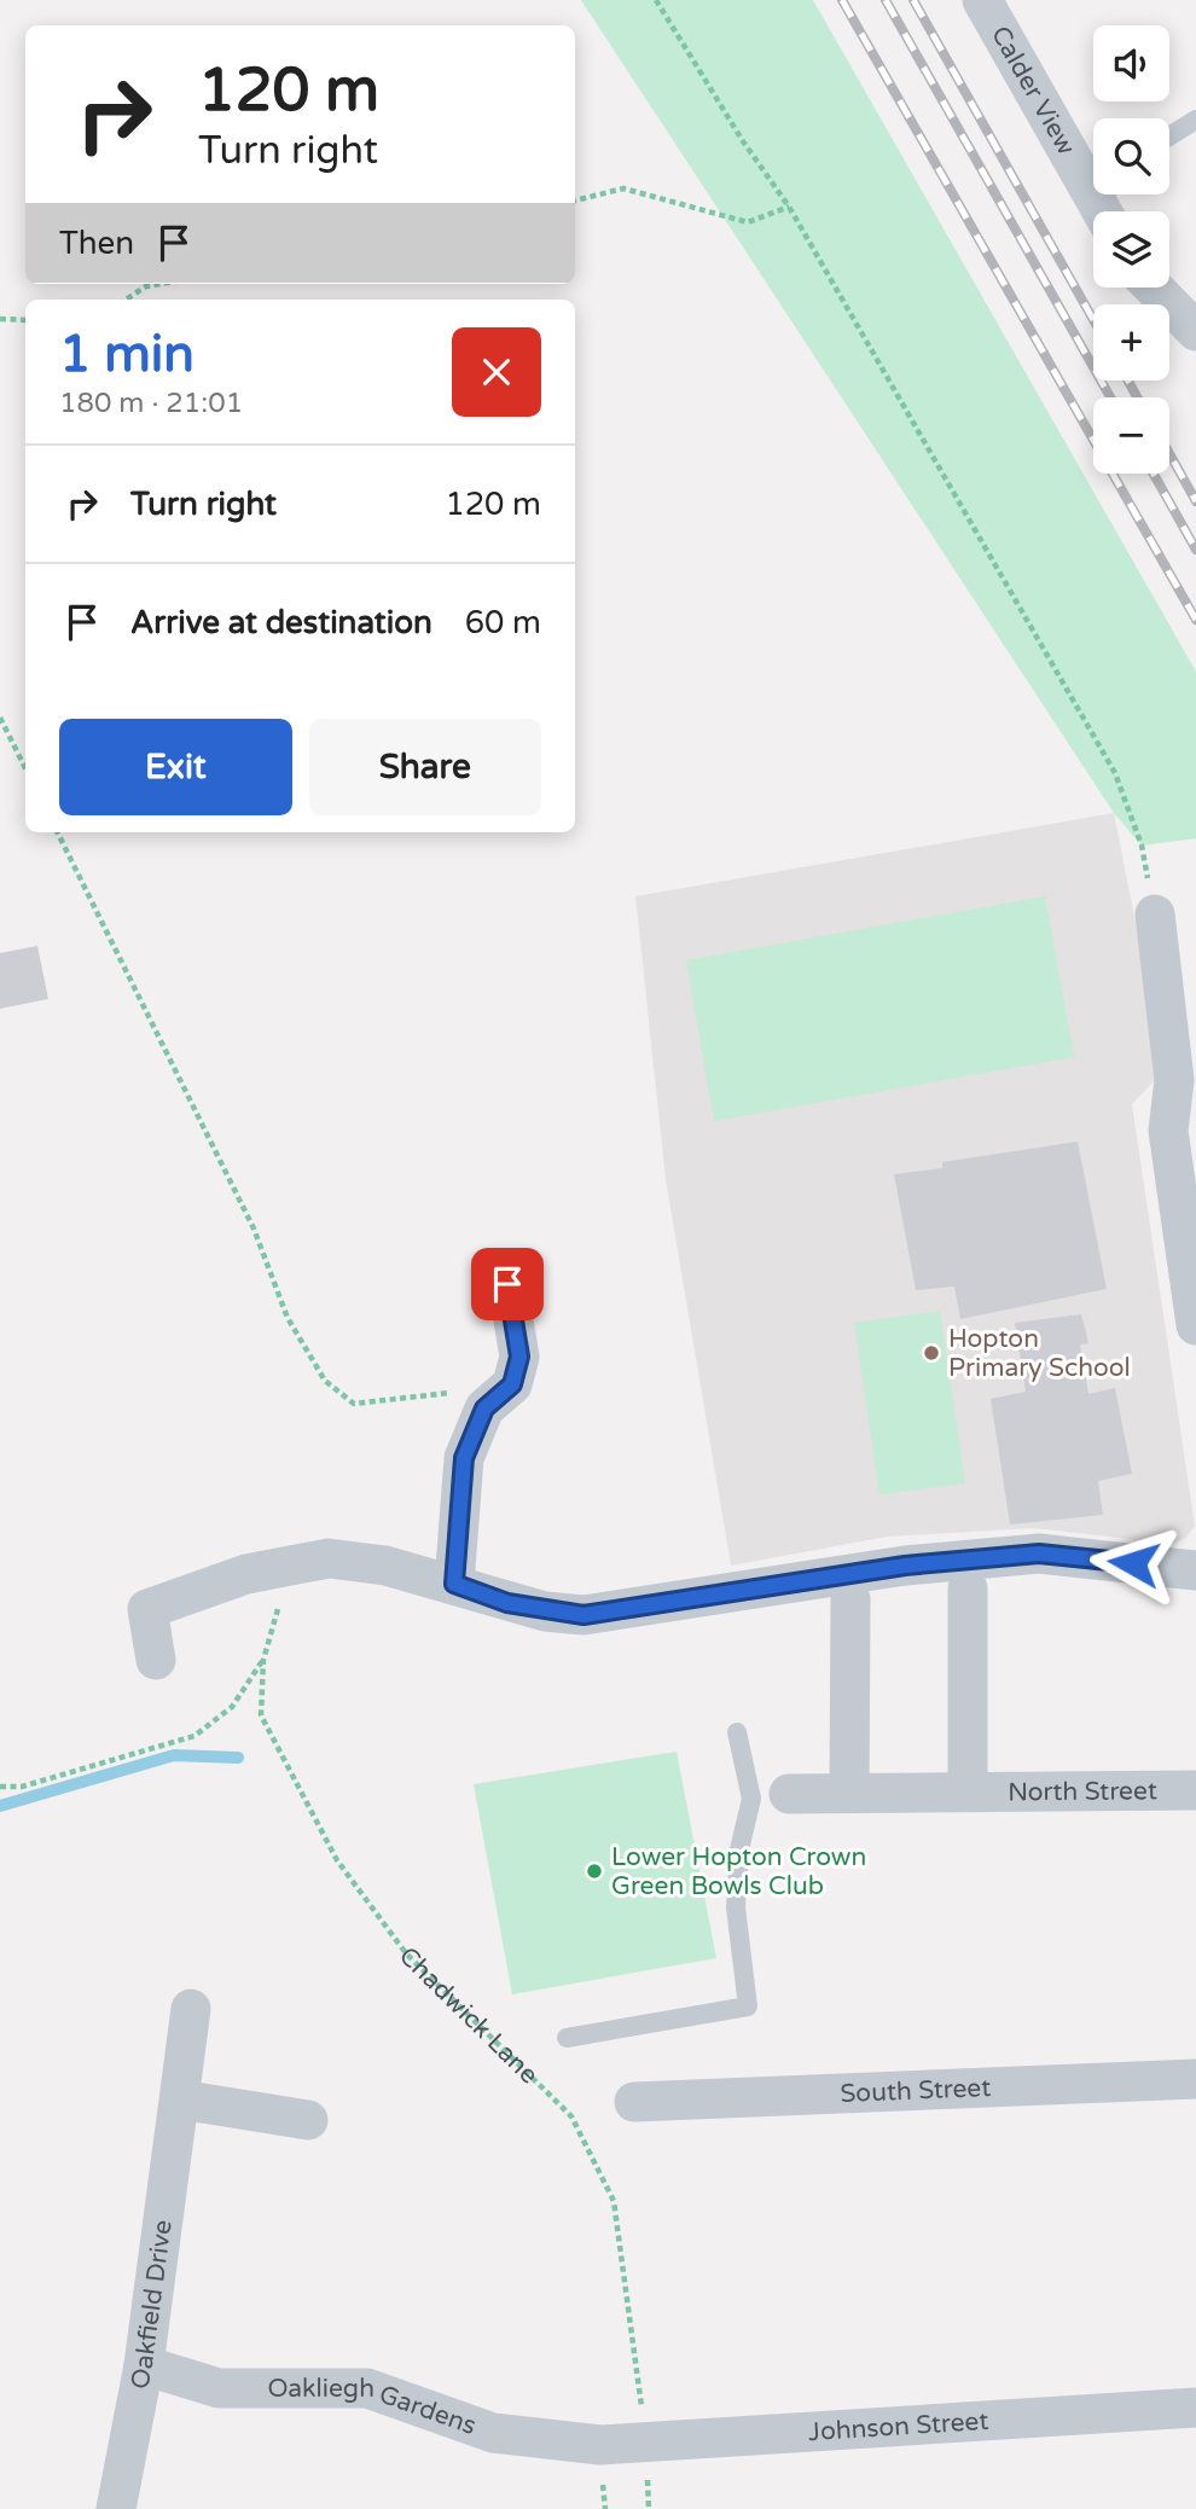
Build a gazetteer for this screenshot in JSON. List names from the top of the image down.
{
  "streets": {
    "street": [
      "Calder View",
      "North Street",
      "South Street",
      "Oakfield Drive",
      "Oakliegh Gardens",
      "Johnson Street"
    ],
    "path": ["Chadwick Lane"]
  },
  "crossings": [
    ["Chadwick Lane", "Johnson Street"],
    ["Oakfield Drive", "Oakliegh Gardens"],
    ["Oakliegh Gardens", "Johnson Street"]
  ],
  "places": ["Hopton Primary School", "Lower Hopton Crown Green Bowls Club"],
  "page": {
    "map_buttons": ["+", "−"],
    "turn": ["120 m", "Turn right"],
    "then": "Then",
    "heading": ["1 min", "180 m · 21:01"],
    "list": [
      {
        "name": "Turn right",
        "value": "120 m"
      },
      {
        "name": "Arrive at destination",
        "value": "60 m"
      }
    ],
    "buttons": ["Exit", "Share"]
  }
}
